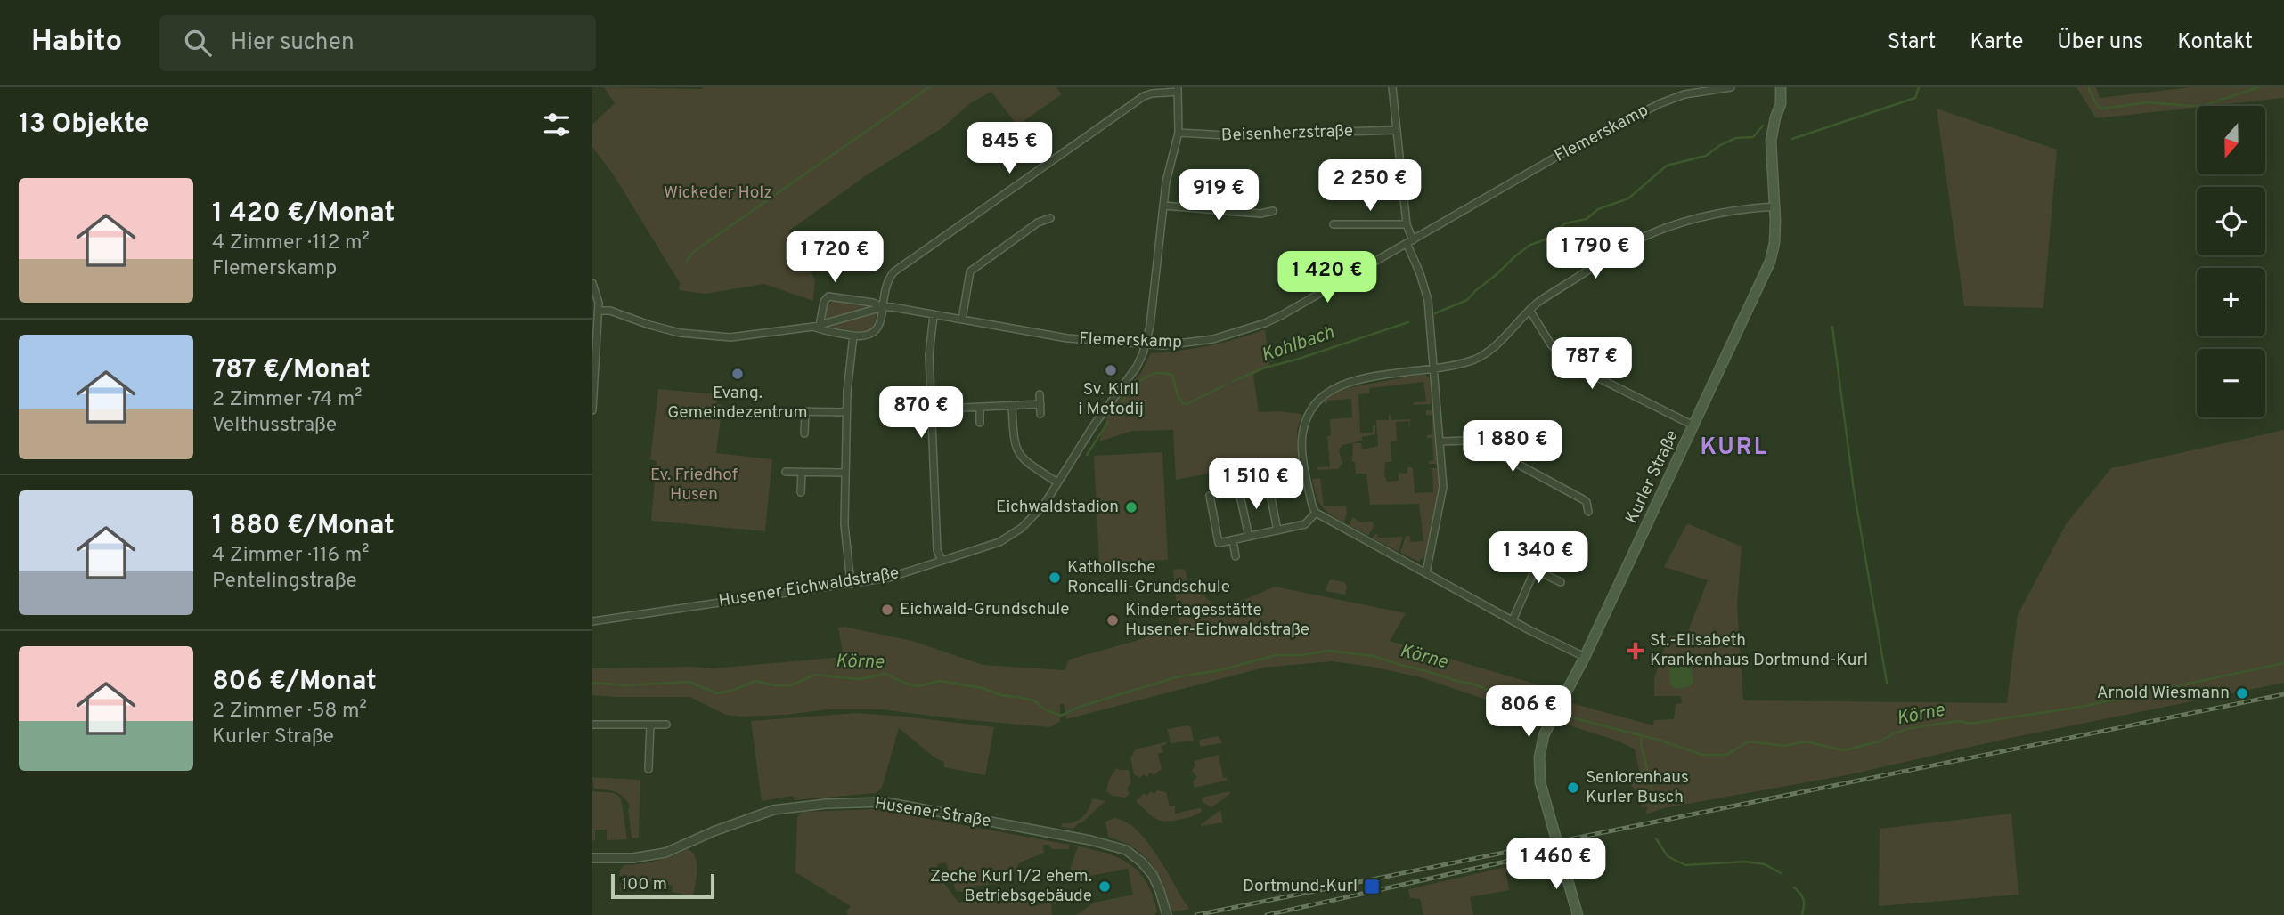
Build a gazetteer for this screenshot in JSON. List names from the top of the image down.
{
  "streets": {
    "main road": ["Kurler Straße"],
    "street": [
      "Beisenherzstraße",
      "Flemerskamp",
      "Husener Eichwaldstraße",
      "Husener Straße"
    ]
  },
  "crossings": [
    ["Beisenherzstraße", "Husener Eichwaldstraße"],
    ["Flemerskamp", "Husener Eichwaldstraße"]
  ],
  "districts": ["KURL"],
  "water": ["Kohlbach", "Körne"],
  "parks": ["Wickeder Holz", "Ev. Friedhof Husen"],
  "places": {
    "other": [
      "Sv. Kiril i Metodij",
      "Evang. Gemeindezentrum",
      "Eichwaldstadion",
      "Katholische Roncalli-Grundschule",
      "Eichwald-Grundschule",
      "Kindertagesstätte Husener-Eichwaldstraße",
      "Arnold Wiesmann",
      "Seniorenhaus Kurler Busch",
      "Zeche Kurl 1/2 ehem. Betriebsgebäude"
    ],
    "health": ["St.-Elisabeth Krankenhaus Dortmund-Kurl"],
    "transit": ["Dortmund-Kurl"]
  },
  "scale_bar": "100 m",
  "north": "bottom",
  "page": {
    "header": "Habito",
    "search": "Hier suchen",
    "nav": [
      "Start",
      "Karte",
      "Über uns",
      "Kontakt"
    ],
    "heading": "13 Objekte",
    "map_buttons": ["+", "−"],
    "price": [
      "845 €",
      "2 250 €",
      "919 €",
      "1 790 €",
      "1 720 €",
      "1 420 €",
      "787 €",
      "870 €",
      "1 880 €",
      "1 510 €",
      "1 340 €",
      "806 €",
      "1 460 €"
    ],
    "list": [
      {
        "name": "1 420 €/Monat",
        "note": "4 Zimmer · 112 m² · Flemerskamp"
      },
      {
        "name": "787 €/Monat",
        "note": "2 Zimmer · 74 m² · Velthusstraße"
      },
      {
        "name": "1 880 €/Monat",
        "note": "4 Zimmer · 116 m² · Pentelingstraße"
      },
      {
        "name": "806 €/Monat",
        "note": "2 Zimmer · 58 m² · Kurler Straße"
      }
    ],
    "scale": "100 m"
  }
}
